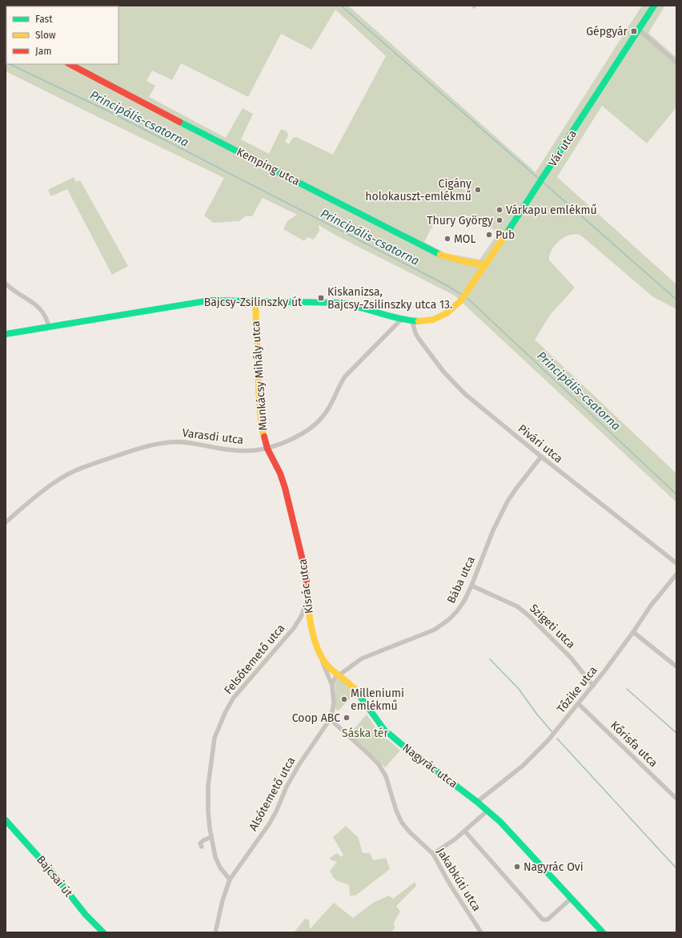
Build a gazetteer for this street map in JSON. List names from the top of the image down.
{
  "streets": {
    "street": [
      "Vár utca",
      "Kemping utca",
      "Bajcsy-Zsilinszky út",
      "Munkácsy Mihály utca",
      "Varasdi utca",
      "Pivári utca",
      "Bába utca",
      "Kisrác utca",
      "Szigeti utca",
      "Felsőtemető utca",
      "Tőzike utca",
      "Kőrisfa utca",
      "Nagyrác utca",
      "Alsótemető utca",
      "Bajcsai út",
      "Jakabkúti utca"
    ]
  },
  "crossings": [
    ["Vár utca", "Kemping utca"],
    ["Vár utca", "Bajcsy-Zsilinszky út"],
    ["Bajcsy-Zsilinszky út", "Munkácsy Mihály utca"],
    ["Bajcsy-Zsilinszky út", "Varasdi utca"],
    ["Bajcsy-Zsilinszky út", "Pivári utca"],
    ["Munkácsy Mihály utca", "Varasdi utca"],
    ["Munkácsy Mihály utca", "Kisrác utca"],
    ["Varasdi utca", "Kisrác utca"],
    ["Pivári utca", "Bába utca"],
    ["Bába utca", "Kisrác utca"],
    ["Bába utca", "Szigeti utca"],
    ["Bába utca", "Nagyrác utca"],
    ["Kisrác utca", "Felsőtemető utca"],
    ["Kisrác utca", "Nagyrác utca"],
    ["Szigeti utca", "Tőzike utca"],
    ["Felsőtemető utca", "Alsótemető utca"],
    ["Tőzike utca", "Kőrisfa utca"],
    ["Tőzike utca", "Nagyrác utca"],
    ["Alsótemető utca", "Jakabkúti utca"]
  ],
  "water": ["Principális-csatorna"],
  "parks": ["Sáska tér"],
  "places": {
    "transit": ["Gépgyár", "Kiskanizsa, Bajcsy-Zsilinszky utca 13."],
    "other": [
      "Cigány holokauszt-emlékmű",
      "Várkapu emlékmű",
      "Thury György",
      "Pub",
      "MOL",
      "Milleniumi emlékmű",
      "Coop ABC",
      "Nagyrác Ovi"
    ]
  },
  "legend": ["Fast", "Slow", "Jam"]
}
